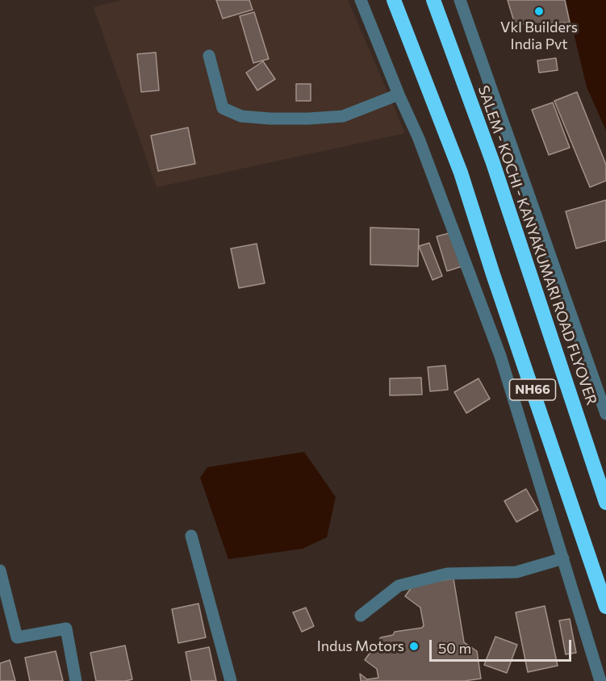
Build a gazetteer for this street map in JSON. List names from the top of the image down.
{
  "streets": {
    "highway": ["SALEM - KOCHI - KANYAKUMARI ROAD FLYOVER", "NH66"]
  },
  "places": ["Vkl Builders India Pvt", "Indus Motors"],
  "scale_bar": "50 m"
}
